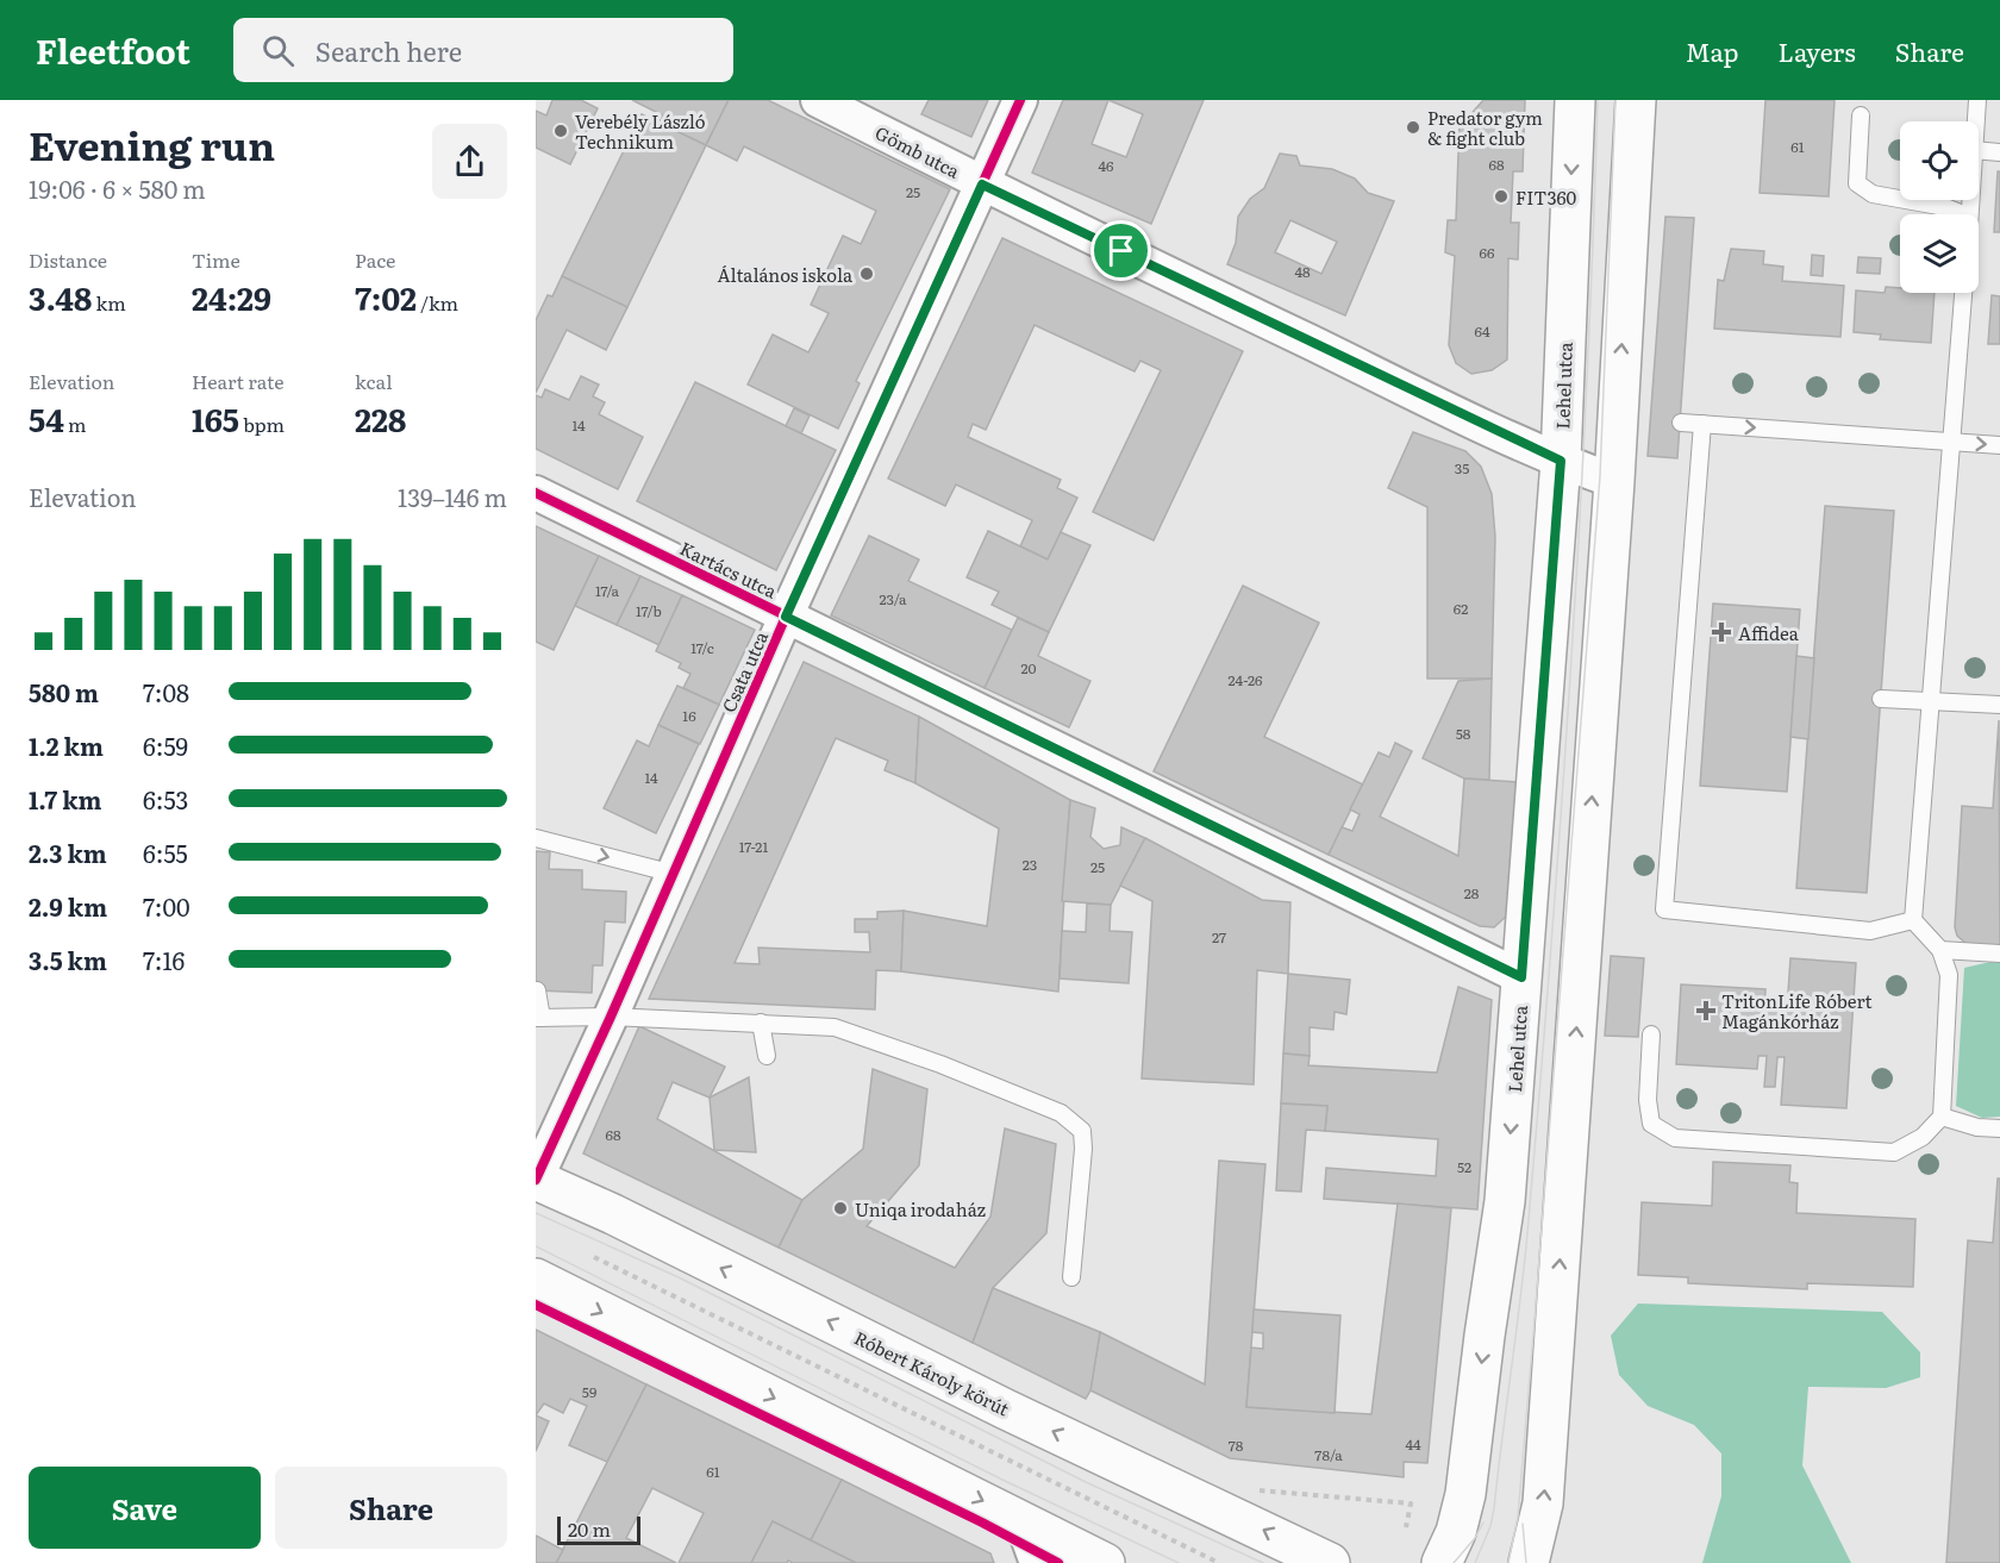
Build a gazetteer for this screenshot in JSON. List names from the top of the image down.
{
  "streets": {
    "main road": ["Lehel utca", "Róbert Károly körút"],
    "street": ["Gömb utca", "Kartács utca", "Csata utca"]
  },
  "crossings": [
    ["Gömb utca", "Lehel utca"],
    ["Gömb utca", "Csata utca"],
    ["Lehel utca", "Kartács utca"],
    ["Kartács utca", "Csata utca"],
    ["Csata utca", "Róbert Károly körút"]
  ],
  "places": {
    "other": [
      "Predator gym & fight club",
      "Verebély László Technikum",
      "FIT360",
      "Általános iskola",
      "Uniqa irodaház"
    ],
    "health": ["Affidea", "TritonLife Róbert Magánkórház"]
  },
  "house_numbers": [
    "61",
    "68",
    "46",
    "25",
    "66",
    "48",
    "64",
    "14",
    "35",
    "17/a",
    "23/a",
    "62",
    "17/b",
    "17/c",
    "20",
    "24-26",
    "16",
    "58",
    "14",
    "17-21",
    "23",
    "25",
    "28",
    "27",
    "68",
    "52",
    "59",
    "44",
    "78",
    "78/a",
    "61"
  ],
  "scale_bar": "20 m",
  "page": {
    "header": "Fleetfoot",
    "search": "Search here",
    "nav": ["Map", "Layers", "Share"],
    "heading": ["Evening run", "19:06 · 6 × 580 m"],
    "stats": [
      ["Distance", "3.48 km"],
      ["Time", "24:29"],
      ["Pace", "7:02 /km"],
      ["Elevation", "54 m"],
      ["Heart rate", "165 bpm"],
      ["kcal", "228"]
    ],
    "chart": ["Elevation", "139–146 m"],
    "list": [
      {
        "name": "580 m",
        "note": "7:08"
      },
      {
        "name": "1.2 km",
        "note": "6:59"
      },
      {
        "name": "1.7 km",
        "note": "6:53"
      },
      {
        "name": "2.3 km",
        "note": "6:55"
      },
      {
        "name": "2.9 km",
        "note": "7:00"
      },
      {
        "name": "3.5 km",
        "note": "7:16"
      }
    ],
    "buttons": ["Save", "Share"],
    "scale": "20 m"
  }
}
